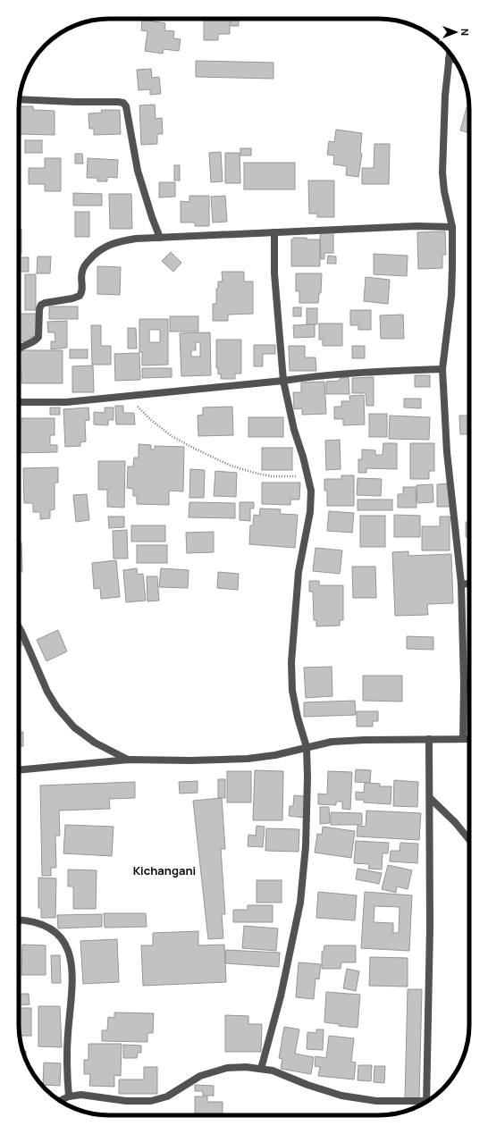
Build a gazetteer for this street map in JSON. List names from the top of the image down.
{
  "districts": ["Kichangani"],
  "north": "right"
}
